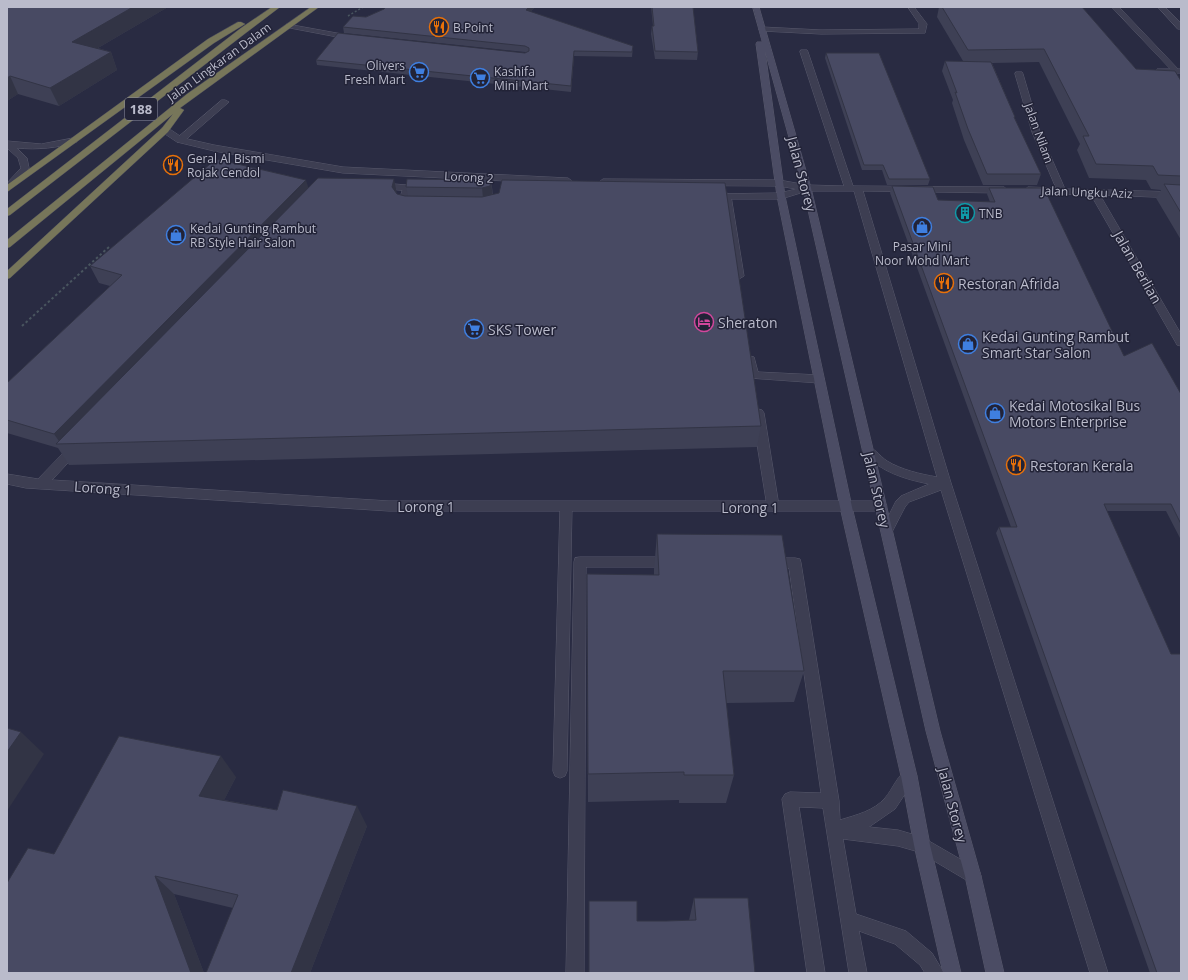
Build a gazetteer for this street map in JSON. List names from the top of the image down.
{
  "streets": {
    "highway": ["Jalan Lingkaran Dalam", "188"],
    "main road": ["Jalan Storey"],
    "street": [
      "Jalan Nilam",
      "Lorong 2",
      "Jalan Ungku Aziz",
      "Jalan Berlian",
      "Lorong 1"
    ]
  },
  "crossings": [
    ["Jalan Nilam", "Jalan Ungku Aziz"],
    ["Jalan Storey", "Jalan Ungku Aziz"],
    ["Jalan Storey", "Lorong 1"],
    ["Jalan Ungku Aziz", "Jalan Berlian"]
  ],
  "places": {
    "restaurant": [
      "B.Point",
      "Geral Al Bismi Rojak Cendol",
      "Restoran Afrida",
      "Restoran Kerala"
    ],
    "supermarket": ["Olivers Fresh Mart", "Kashifa Mini Mart", "SKS Tower"],
    "building": ["TNB"],
    "shop": [
      "Pasar Mini Noor Mohd Mart",
      "Kedai Gunting Rambut RB Style Hair Salon",
      "Kedai Gunting Rambut Smart Star Salon",
      "Kedai Motosikal Bus Motors Enterprise"
    ],
    "hotel": ["Sheraton"]
  }
}
